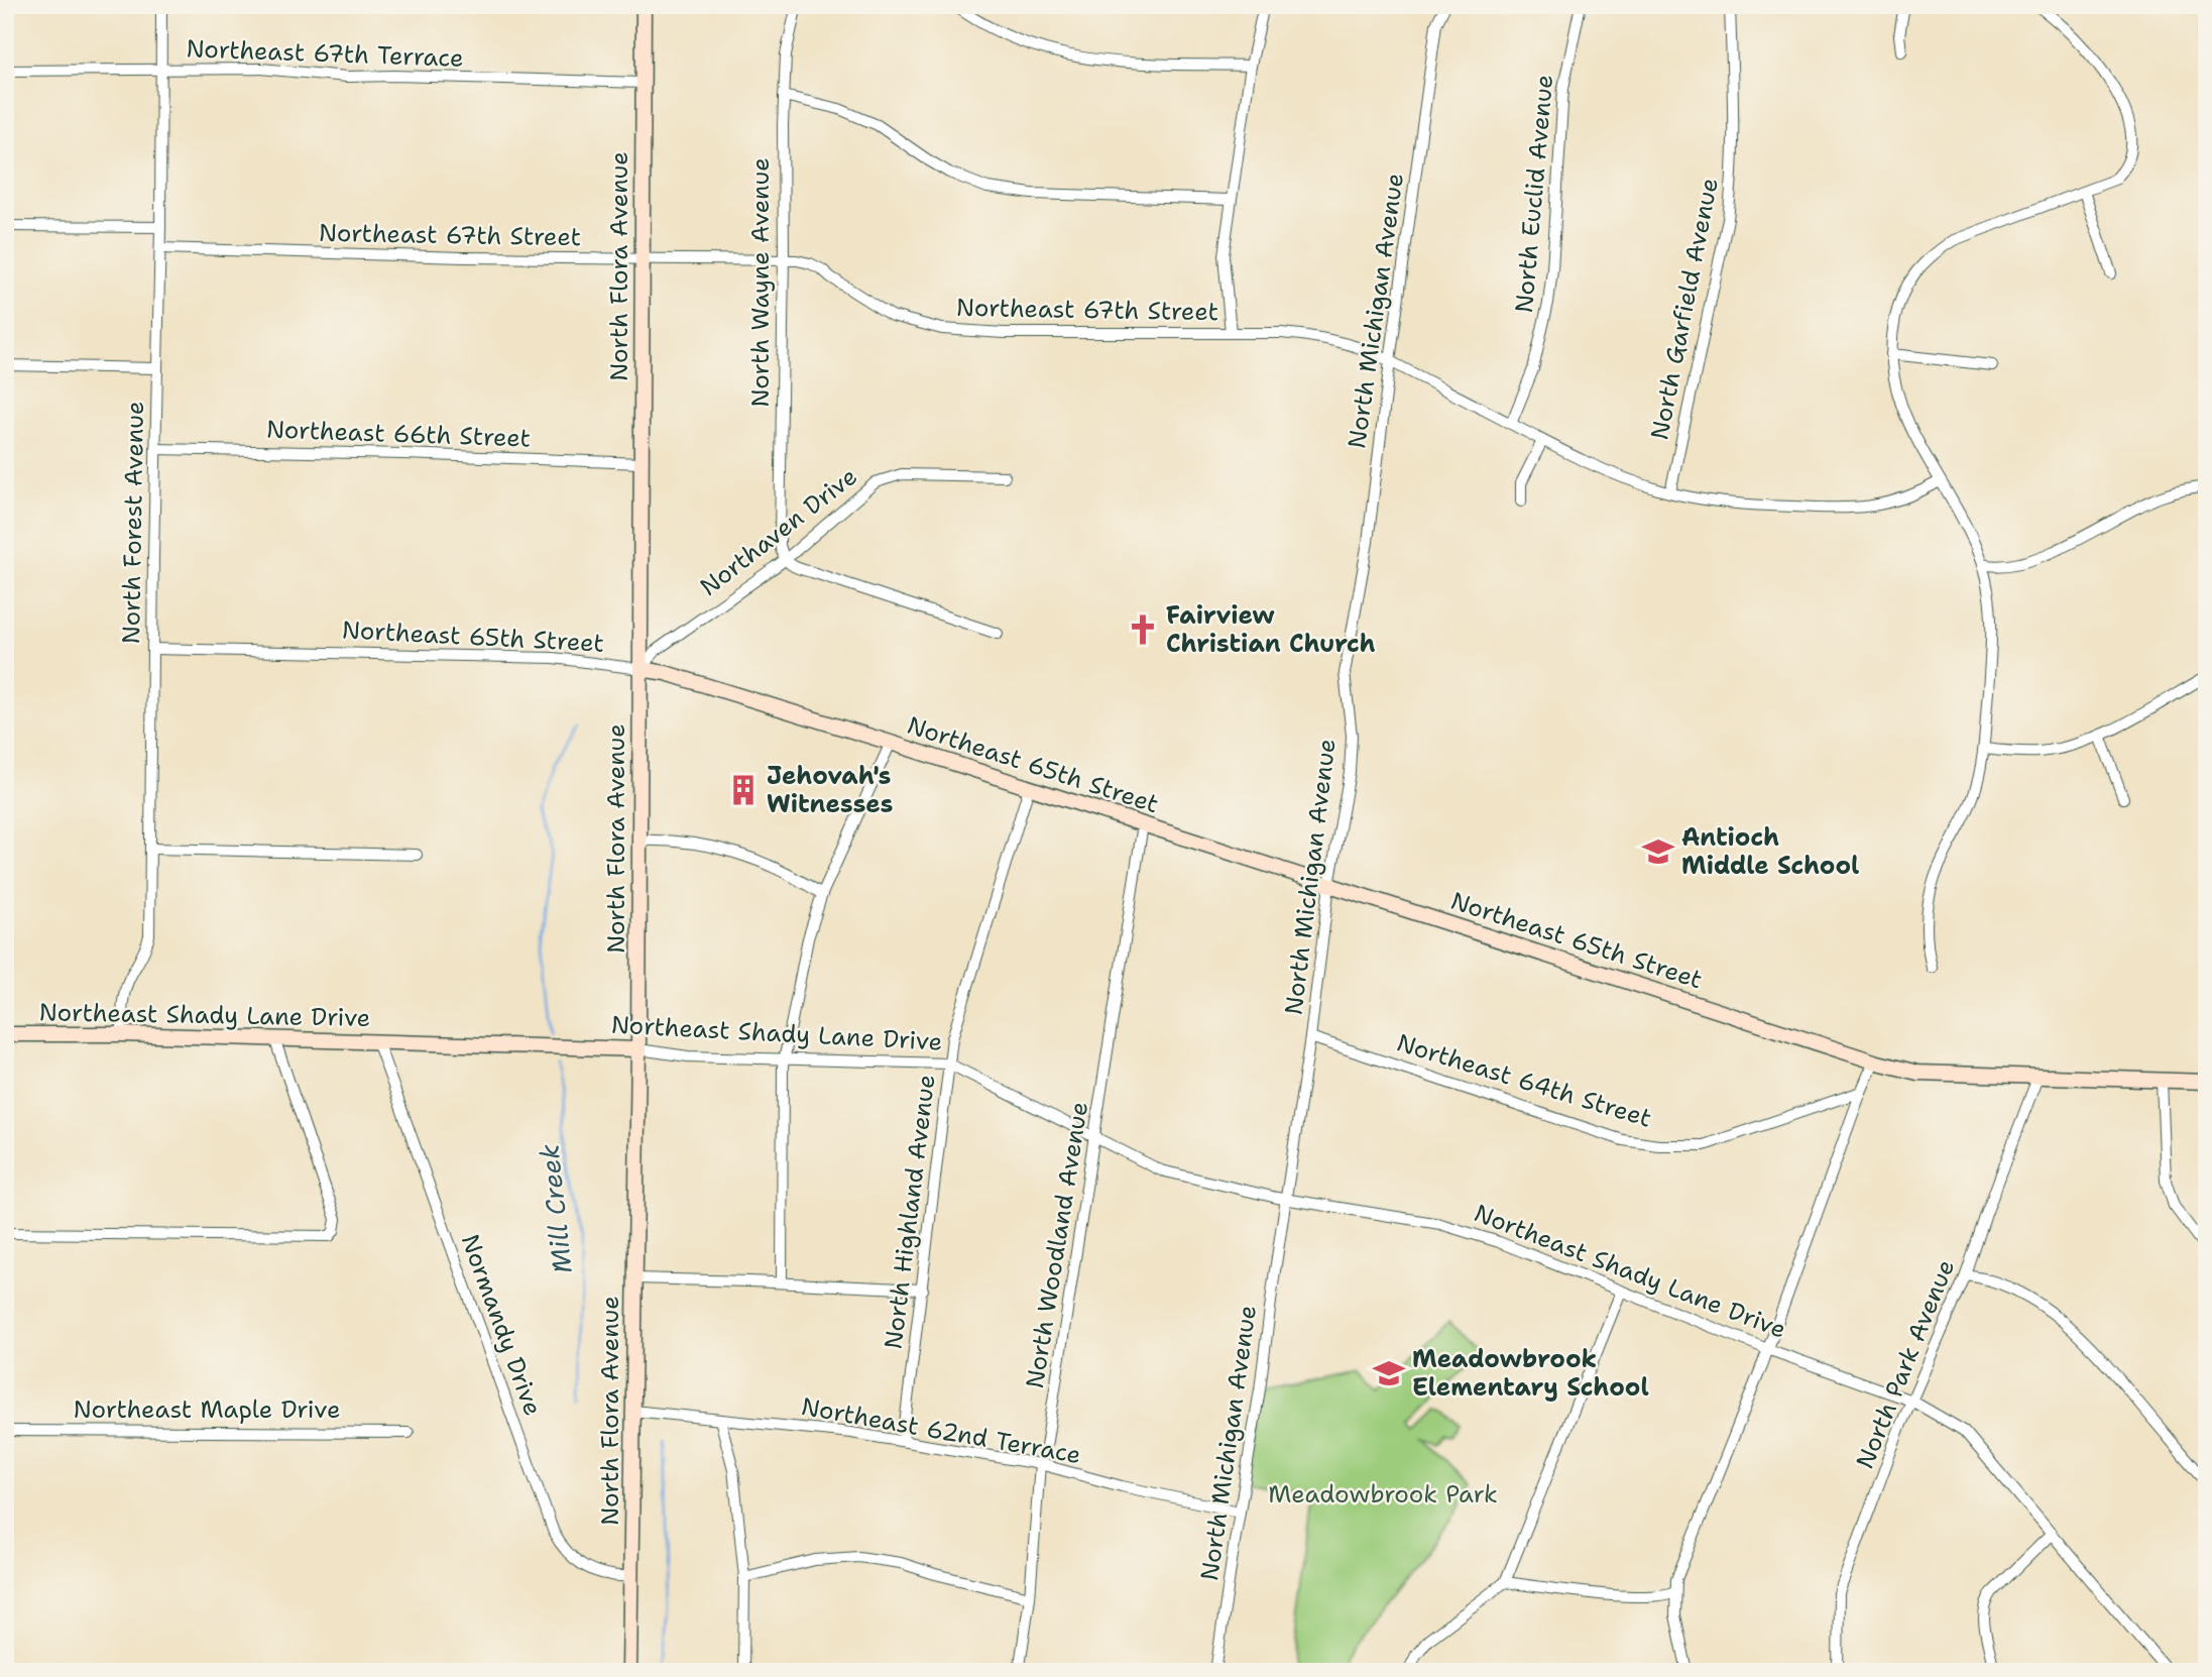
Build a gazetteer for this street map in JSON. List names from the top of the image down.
{
  "streets": {
    "street": [
      "Northeast 67th Terrace",
      "North Euclid Avenue",
      "Northeast 67th Street",
      "North Flora Avenue",
      "North Wayne Avenue",
      "North Garfield Avenue",
      "North Michigan Avenue",
      "Northeast 66th Street",
      "North Forest Avenue",
      "Northaven Drive",
      "Northeast 65th Street",
      "Northeast Shady Lane Drive",
      "Northeast 64th Street",
      "North Highland Avenue",
      "North Woodland Avenue",
      "Normandy Drive",
      "North Park Avenue",
      "Northeast Maple Drive",
      "Northeast 62nd Terrace"
    ]
  },
  "crossings": [
    ["Northeast 67th Terrace", "North Flora Avenue"],
    ["Northeast 67th Terrace", "North Forest Avenue"],
    ["North Euclid Avenue", "Northeast 67th Street"],
    ["Northeast 67th Street", "North Flora Avenue"],
    ["Northeast 67th Street", "North Wayne Avenue"],
    ["Northeast 67th Street", "North Garfield Avenue"],
    ["Northeast 67th Street", "North Michigan Avenue"],
    ["Northeast 67th Street", "North Forest Avenue"],
    ["North Flora Avenue", "Northeast 66th Street"],
    ["North Flora Avenue", "Northaven Drive"],
    ["North Flora Avenue", "Northeast 65th Street"],
    ["North Flora Avenue", "Northeast Shady Lane Drive"],
    ["North Flora Avenue", "Normandy Drive"],
    ["North Flora Avenue", "Northeast 62nd Terrace"],
    ["North Wayne Avenue", "Northaven Drive"],
    ["North Michigan Avenue", "Northeast 65th Street"],
    ["North Michigan Avenue", "Northeast Shady Lane Drive"],
    ["North Michigan Avenue", "Northeast 64th Street"],
    ["North Michigan Avenue", "Northeast 62nd Terrace"],
    ["Northeast 66th Street", "North Forest Avenue"],
    ["North Forest Avenue", "Northeast 65th Street"],
    ["North Forest Avenue", "Northeast Shady Lane Drive"],
    ["Northaven Drive", "Northeast 65th Street"],
    ["Northeast 65th Street", "North Highland Avenue"],
    ["Northeast 65th Street", "North Woodland Avenue"],
    ["Northeast Shady Lane Drive", "North Highland Avenue"],
    ["Northeast Shady Lane Drive", "North Woodland Avenue"],
    ["Northeast Shady Lane Drive", "Normandy Drive"],
    ["Northeast Shady Lane Drive", "North Park Avenue"],
    ["North Highland Avenue", "Northeast 62nd Terrace"],
    ["North Woodland Avenue", "Northeast 62nd Terrace"]
  ],
  "water": ["Mill Creek"],
  "parks": ["Meadowbrook Park"],
  "places": {
    "church": ["Fairview Christian Church"],
    "building": ["Jehovah's Witnesses"],
    "school or university": ["Antioch Middle School", "Meadowbrook Elementary School"]
  }
}
